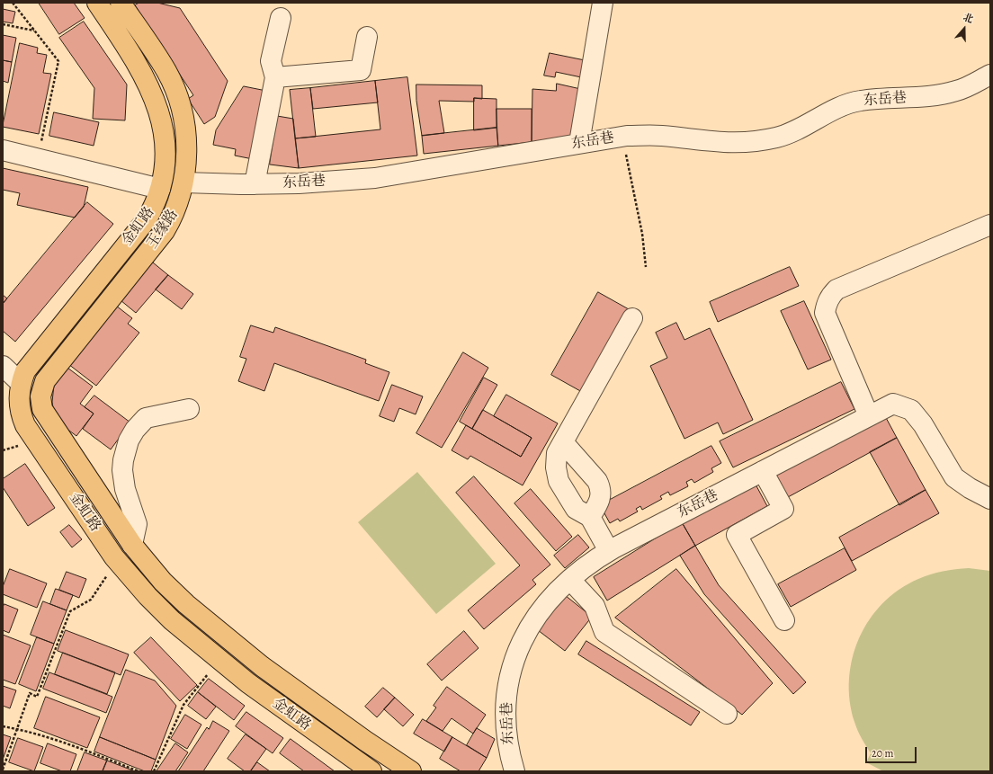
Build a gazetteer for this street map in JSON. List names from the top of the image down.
{
  "streets": {
    "main road": ["金虹路", "玉缘路"],
    "street": ["东岳巷"]
  },
  "crossings": [
    ["东岳巷", "玉缘路"],
    ["金虹路", "玉缘路"]
  ],
  "scale_bar": "20 m",
  "north": "top"
}
